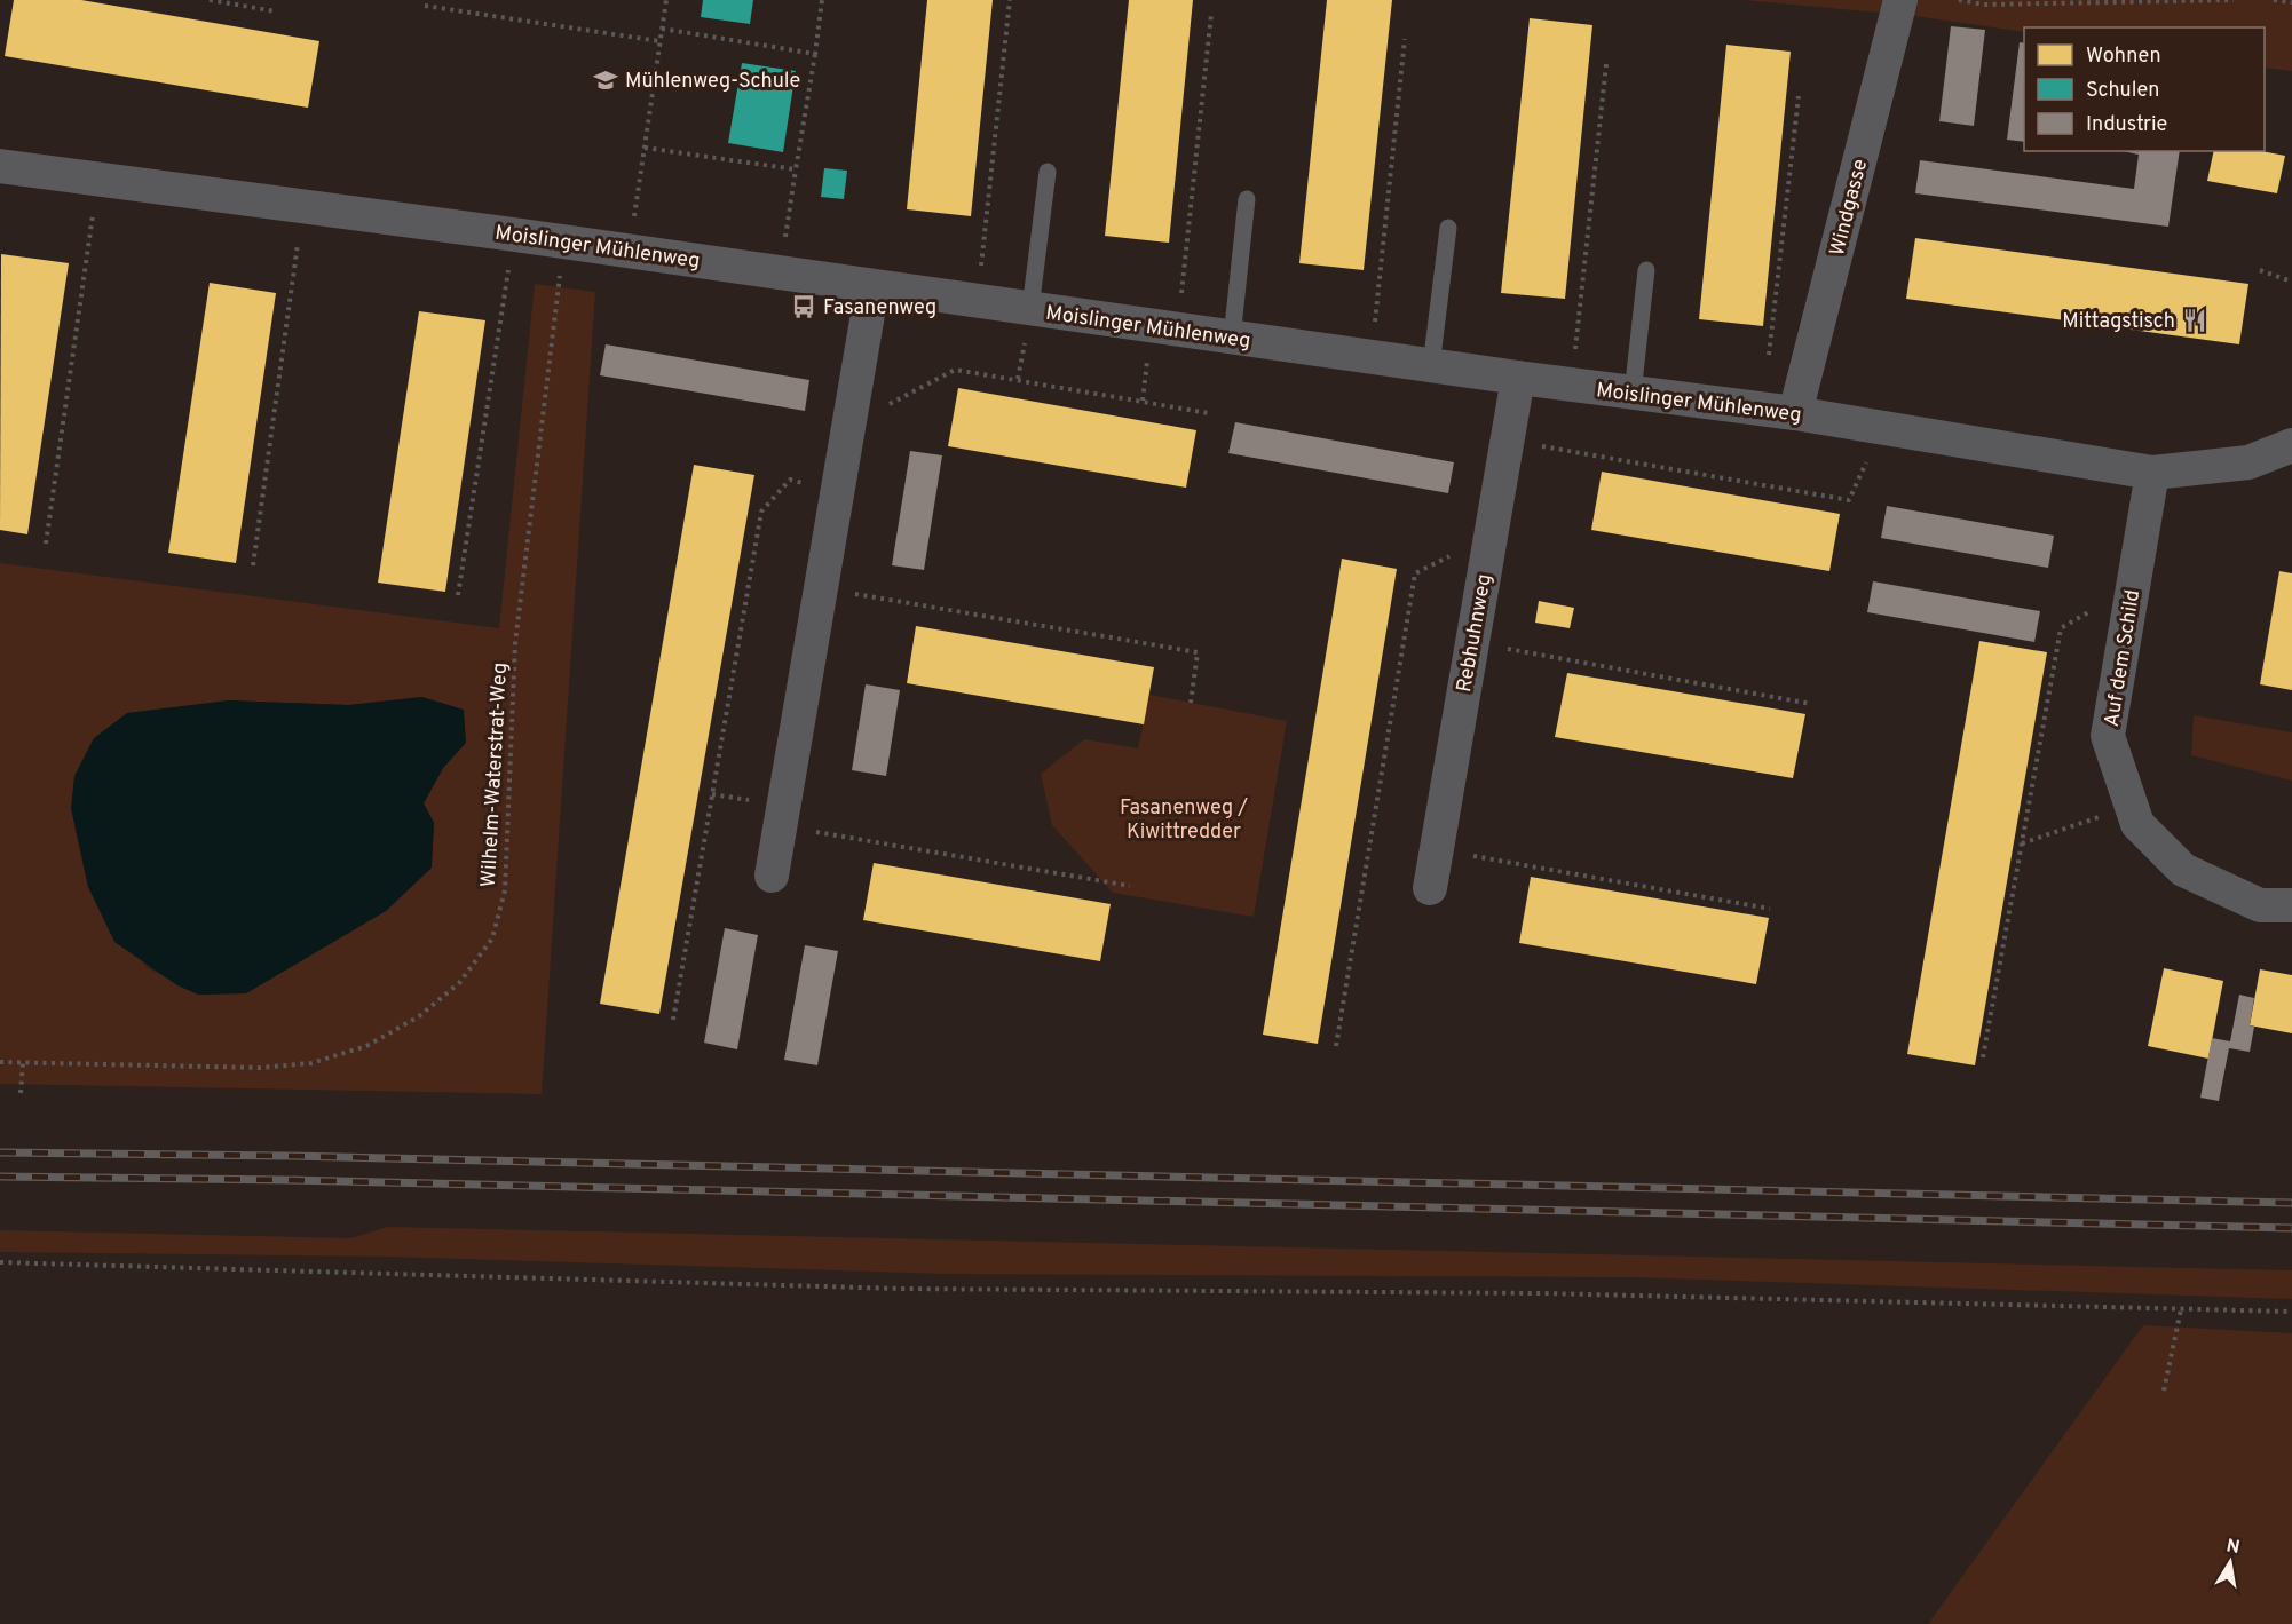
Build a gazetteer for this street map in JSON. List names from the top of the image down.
{
  "streets": {
    "street": [
      "Windgasse",
      "Moislinger Mühlenweg",
      "Rebhuhnweg",
      "Auf dem Schild"
    ],
    "path": ["Wilhelm-Waterstrat-Weg"]
  },
  "crossings": [
    ["Windgasse", "Moislinger Mühlenweg"],
    ["Moislinger Mühlenweg", "Rebhuhnweg"],
    ["Moislinger Mühlenweg", "Auf dem Schild"],
    ["Moislinger Mühlenweg", "Wilhelm-Waterstrat-Weg"]
  ],
  "parks": ["Fasanenweg / Kiwittredder"],
  "places": {
    "school or university": ["Mühlenweg-Schule"],
    "bus stop": ["Fasanenweg"],
    "restaurant": ["Mittagstisch"]
  },
  "legend": ["Wohnen", "Schulen", "Industrie"],
  "north": "top"
}
